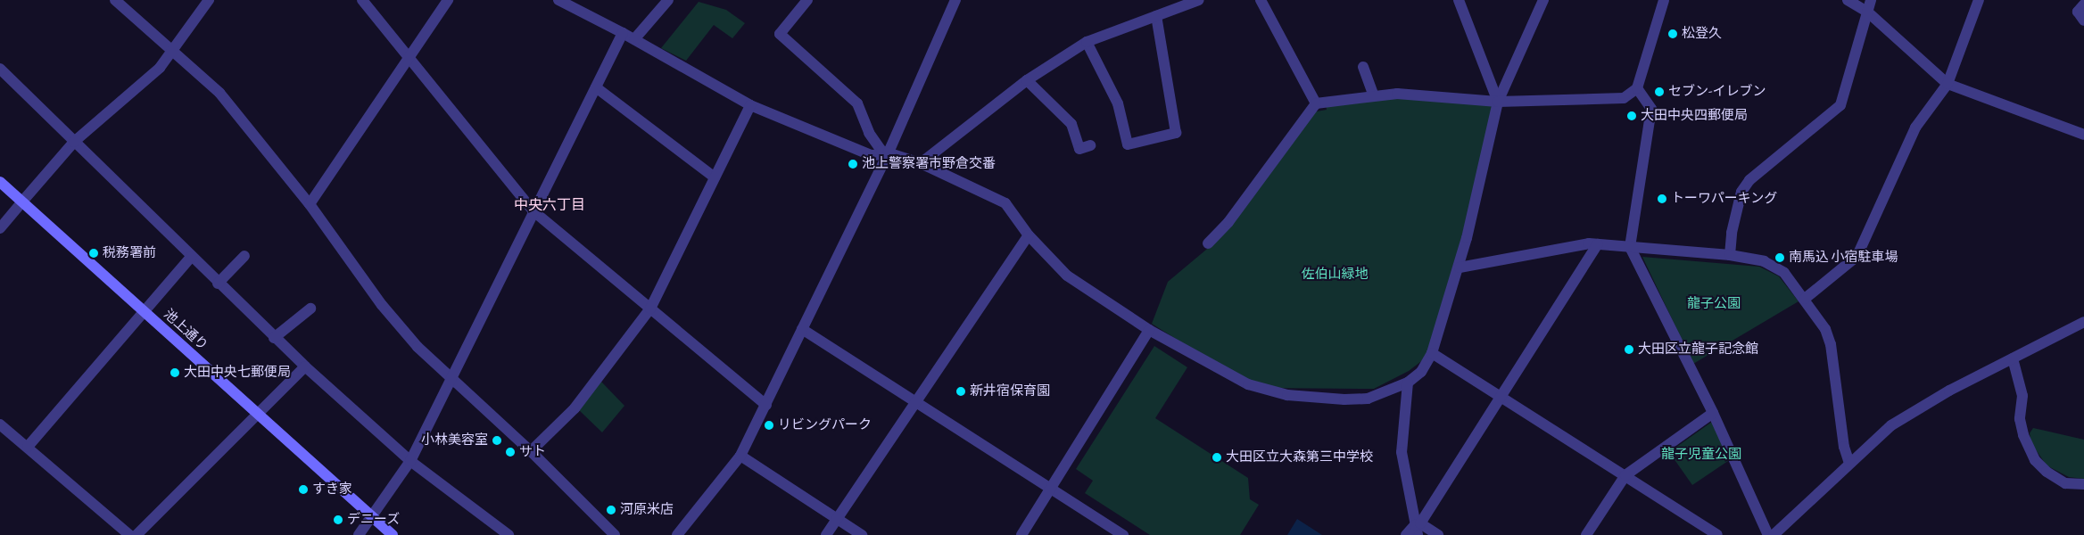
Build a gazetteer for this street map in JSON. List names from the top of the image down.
{
  "streets": {
    "main road": ["池上通り"]
  },
  "districts": ["中央六丁目"],
  "parks": ["佐伯山緑地", "龍子公園", "龍子児童公園"],
  "places": [
    "松登久",
    "セブン-イレブン",
    "大田中央四郵便局",
    "池上警察署市野倉交番",
    "トーワパーキング",
    "税務署前",
    "南馬込 小宿駐車場",
    "大田区立龍子記念館",
    "大田中央七郵便局",
    "新井宿保育園",
    "リビングパーク",
    "小林美容室",
    "サト",
    "大田区立大森第三中学校",
    "すき家",
    "河原米店",
    "デニーズ"
  ]
}
